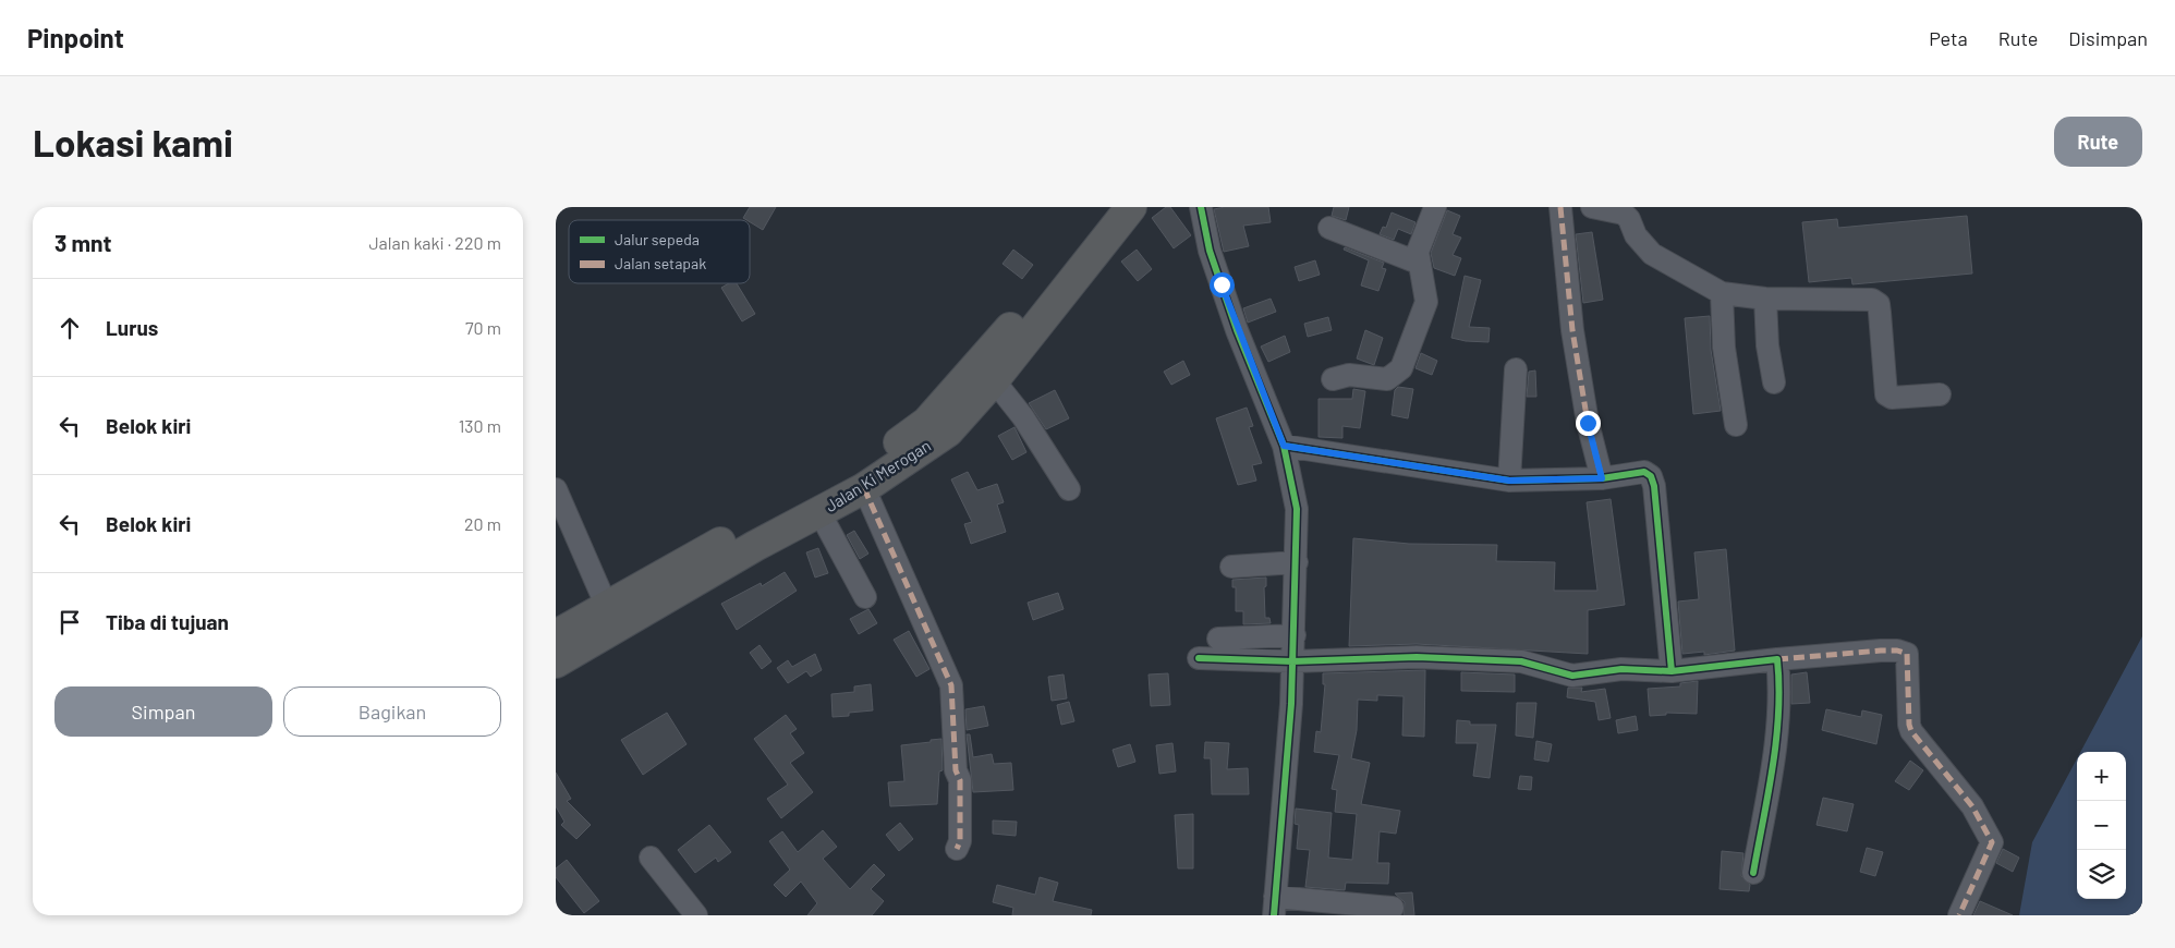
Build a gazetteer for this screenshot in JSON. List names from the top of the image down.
{
  "streets": {
    "highway": ["Jalan Ki Merogan"]
  },
  "legend": ["Jalur sepeda", "Jalan setapak"],
  "page": {
    "header": "Pinpoint",
    "nav": ["Peta", "Rute", "Disimpan"],
    "buttons": [
      "Rute",
      ["Simpan", "Bagikan"]
    ],
    "title": "Lokasi kami",
    "heading": ["3 mnt", "Jalan kaki · 220 m"],
    "list": [
      ["Lurus", "70 m"],
      ["Belok kiri", "130 m"],
      ["Belok kiri", "20 m"],
      "Tiba di tujuan"
    ],
    "map_buttons": ["+", "−"]
  }
}
